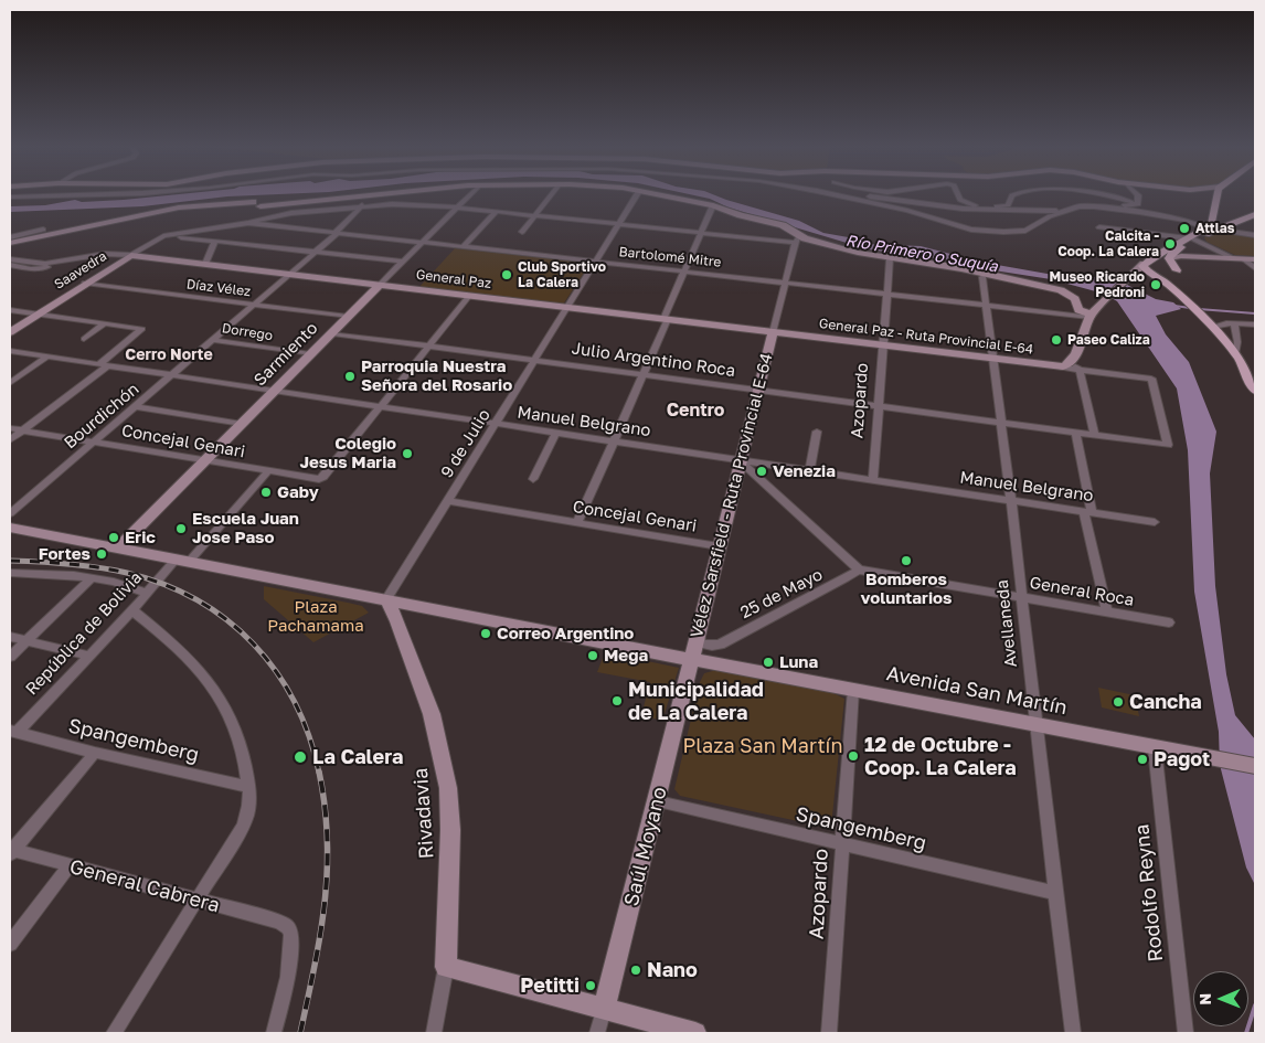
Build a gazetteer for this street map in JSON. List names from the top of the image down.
{
  "streets": {
    "street": [
      "Bartolomé Mitre",
      "Saavedra",
      "General Paz",
      "Díaz Vélez",
      "Dorrego",
      "General Paz - Ruta Provincial E-64",
      "Sarmiento",
      "Julio Argentino Roca",
      "Azopardo",
      "Bourdichón",
      "Manuel Belgrano",
      "Concejal Genari",
      "9 de Julio",
      "Vélez Sarsfield - Ruta Provincial E-64",
      "General Roca",
      "25 de Mayo",
      "Avellaneda",
      "República de Bolivia",
      "Avenida San Martín",
      "Spangemberg",
      "Rivadavia",
      "Saúl Moyano",
      "General Cabrera",
      "Rodolfo Reyna"
    ]
  },
  "crossings": [
    ["Bartolomé Mitre", "Saavedra"],
    ["Bartolomé Mitre", "Sarmiento"],
    ["Bartolomé Mitre", "Azopardo"],
    ["Bartolomé Mitre", "Bourdichón"],
    ["Bartolomé Mitre", "9 de Julio"],
    ["Bartolomé Mitre", "Avellaneda"],
    ["Saavedra", "General Paz"],
    ["Saavedra", "Díaz Vélez"],
    ["General Paz", "General Paz - Ruta Provincial E-64"],
    ["General Paz", "Sarmiento"],
    ["General Paz", "Bourdichón"],
    ["General Paz", "9 de Julio"],
    ["General Paz", "Vélez Sarsfield - Ruta Provincial E-64"],
    ["Díaz Vélez", "Sarmiento"],
    ["Díaz Vélez", "Bourdichón"],
    ["Dorrego", "Sarmiento"],
    ["Dorrego", "Bourdichón"],
    ["General Paz - Ruta Provincial E-64", "Julio Argentino Roca"],
    ["General Paz - Ruta Provincial E-64", "Azopardo"],
    ["General Paz - Ruta Provincial E-64", "Vélez Sarsfield - Ruta Provincial E-64"],
    ["General Paz - Ruta Provincial E-64", "Avellaneda"],
    ["Sarmiento", "Julio Argentino Roca"],
    ["Sarmiento", "Manuel Belgrano"],
    ["Sarmiento", "Concejal Genari"],
    ["Sarmiento", "Avenida San Martín"],
    ["Julio Argentino Roca", "Azopardo"],
    ["Julio Argentino Roca", "9 de Julio"],
    ["Julio Argentino Roca", "Vélez Sarsfield - Ruta Provincial E-64"],
    ["Julio Argentino Roca", "Avellaneda"],
    ["Azopardo", "Manuel Belgrano"],
    ["Azopardo", "Avenida San Martín"],
    ["Azopardo", "Spangemberg"],
    ["Bourdichón", "Manuel Belgrano"],
    ["Bourdichón", "Concejal Genari"],
    ["Manuel Belgrano", "Concejal Genari"],
    ["Manuel Belgrano", "9 de Julio"],
    ["Manuel Belgrano", "Vélez Sarsfield - Ruta Provincial E-64"],
    ["Manuel Belgrano", "Avellaneda"],
    ["Concejal Genari", "9 de Julio"],
    ["Concejal Genari", "Vélez Sarsfield - Ruta Provincial E-64"],
    ["Concejal Genari", "República de Bolivia"],
    ["9 de Julio", "Avenida San Martín"],
    ["9 de Julio", "Rivadavia"],
    ["Vélez Sarsfield - Ruta Provincial E-64", "Avenida San Martín"],
    ["Vélez Sarsfield - Ruta Provincial E-64", "Saúl Moyano"],
    ["General Roca", "25 de Mayo"],
    ["General Roca", "Avellaneda"],
    ["Avellaneda", "Avenida San Martín"],
    ["Avellaneda", "Spangemberg"],
    ["República de Bolivia", "Avenida San Martín"],
    ["República de Bolivia", "Spangemberg"],
    ["Avenida San Martín", "Rivadavia"],
    ["Avenida San Martín", "Saúl Moyano"],
    ["Avenida San Martín", "Rodolfo Reyna"],
    ["Spangemberg", "Saúl Moyano"]
  ],
  "districts": ["Cerro Norte", "Centro"],
  "water": ["Río Primero o Suquía"],
  "parks": ["Plaza Pachamama", "Plaza San Martín"],
  "places": [
    "Attlas",
    "Calcita - Coop. La Calera",
    "Club Sportivo La Calera",
    "Museo Ricardo Pedroni",
    "Paseo Caliza",
    "Parroquia Nuestra Señora del Rosario",
    "Colegio Jesus Maria",
    "Venezia",
    "Gaby",
    "Escuela Juan Jose Paso",
    "Eric",
    "Fortes",
    "Bomberos voluntarios",
    "Correo Argentino",
    "Mega",
    "Luna",
    "Municipalidad de La Calera",
    "Cancha",
    "12 de Octubre - Coop. La Calera",
    "La Calera",
    "Pagot",
    "Nano",
    "Petitti"
  ],
  "north": "left"
}
